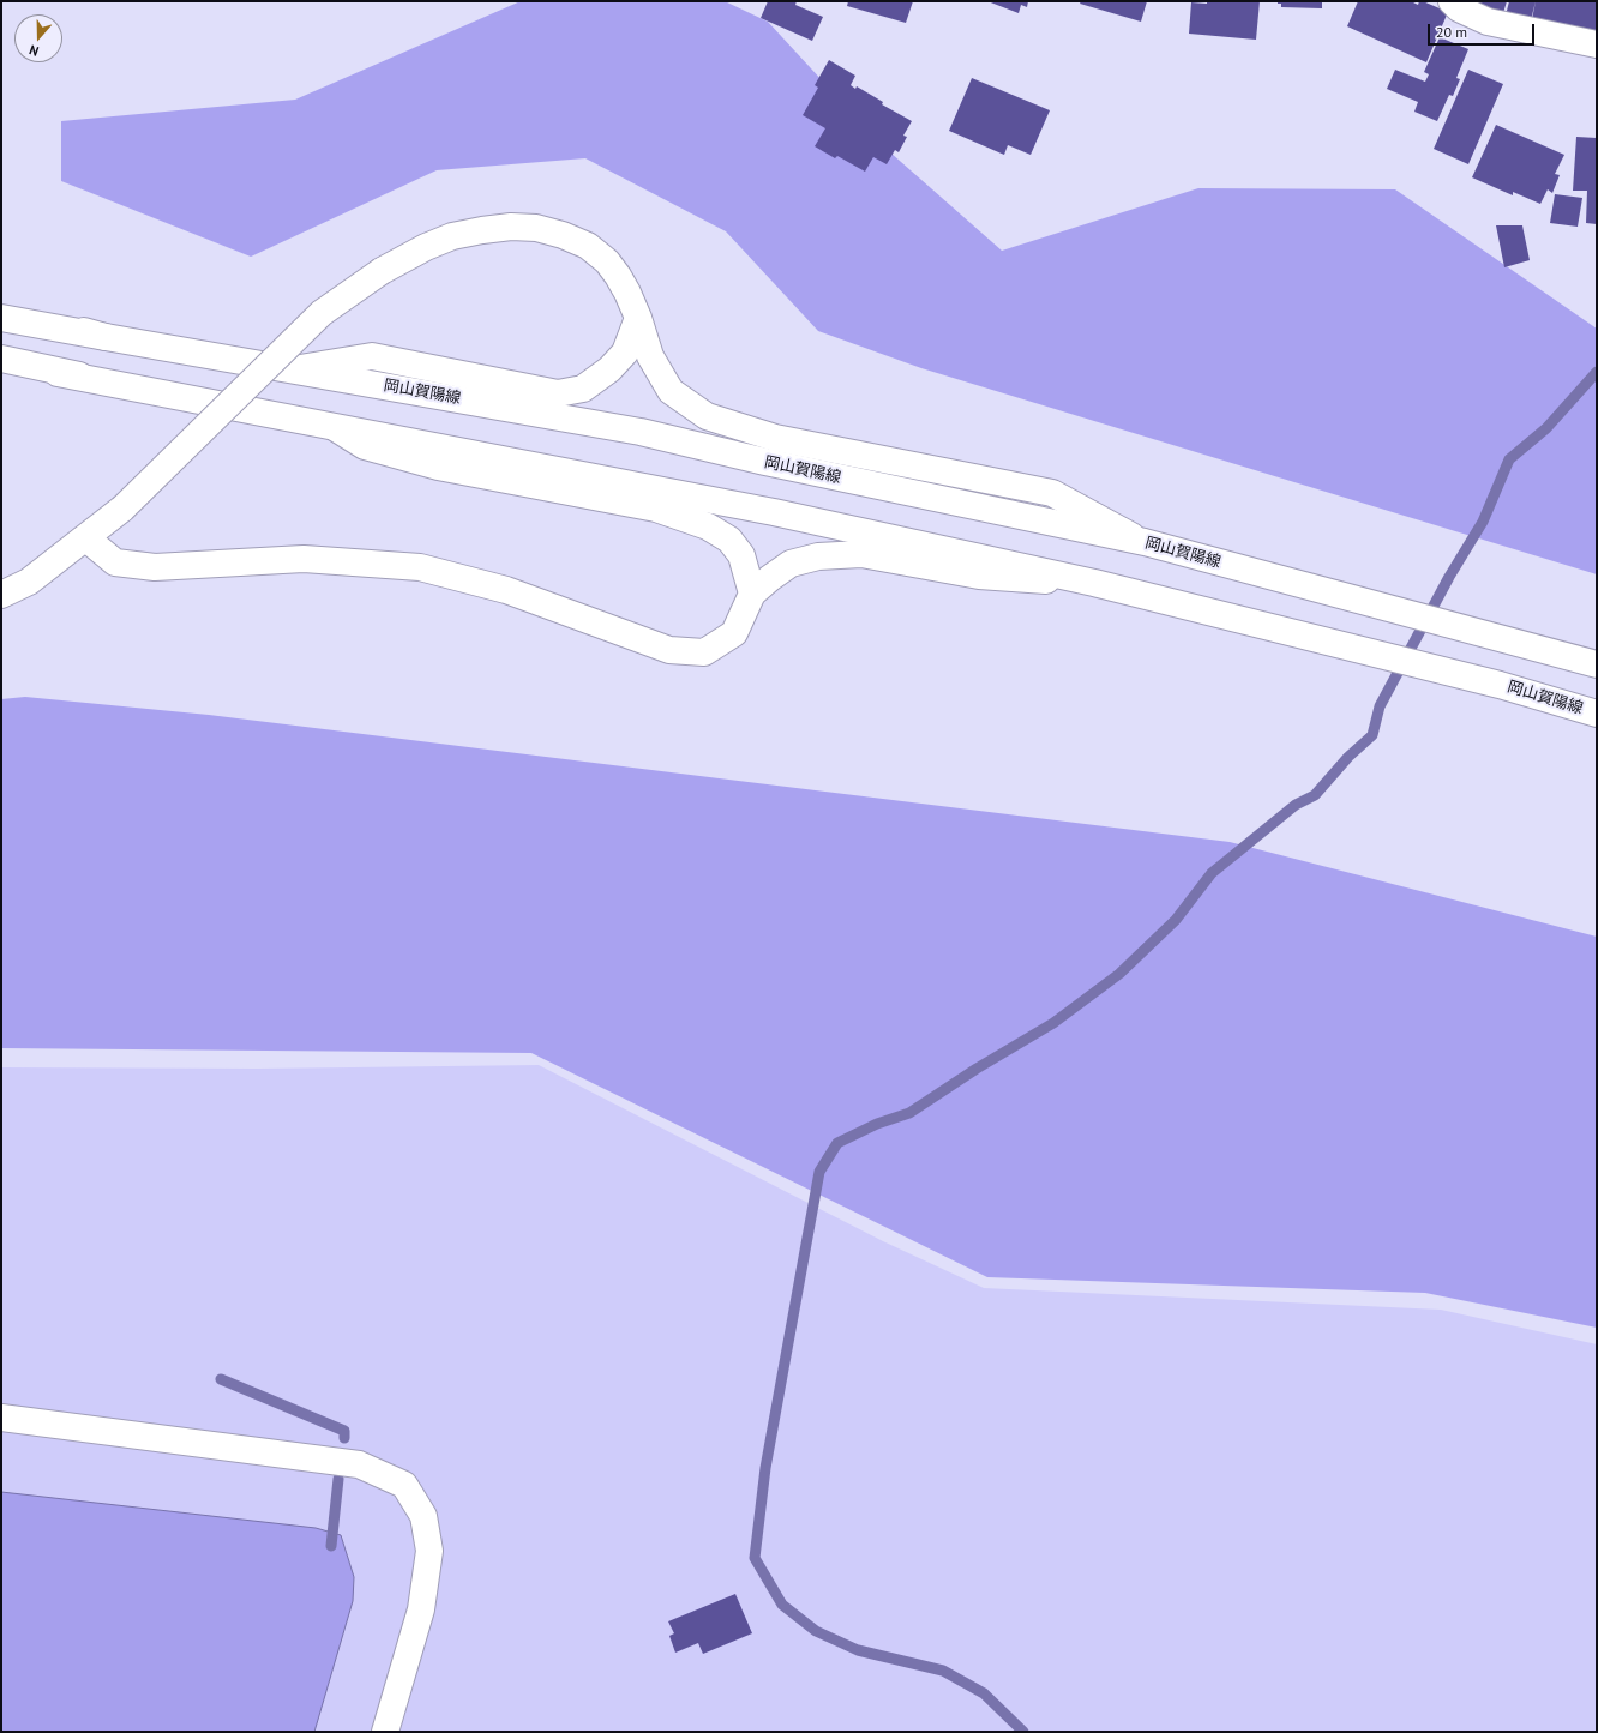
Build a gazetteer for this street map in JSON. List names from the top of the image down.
{
  "streets": {
    "main road": ["岡山賀陽線"]
  },
  "scale_bar": "20 m",
  "north": "bottom"
}
